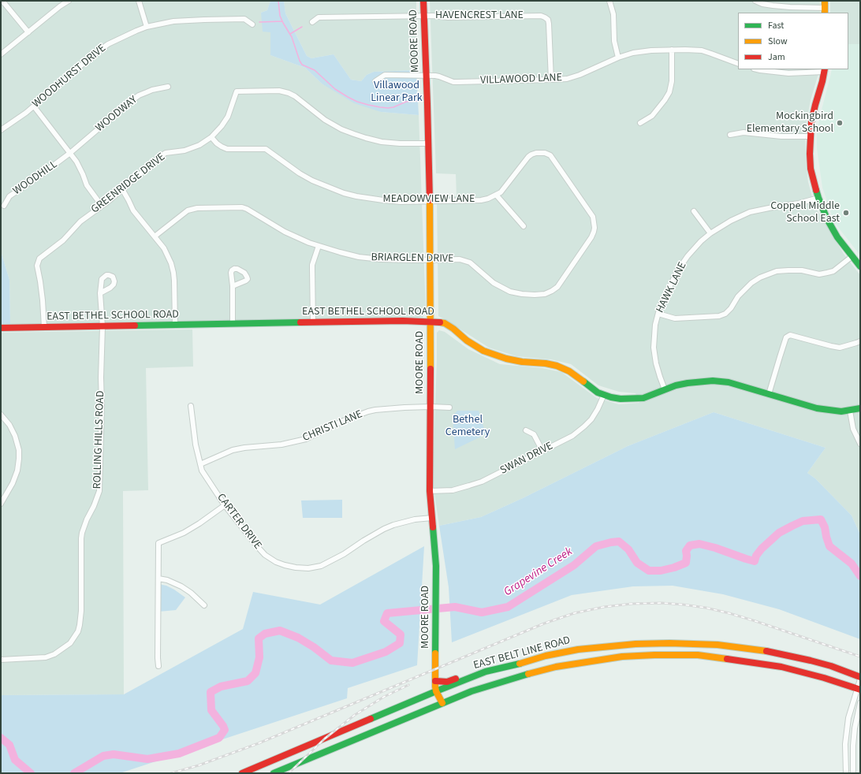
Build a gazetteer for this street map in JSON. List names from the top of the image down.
{
  "streets": {
    "street": [
      "HAVENCREST LANE",
      "MOORE ROAD",
      "WOODHURST DRIVE",
      "VILLAWOOD LANE",
      "WOODWAY",
      "WOODHILL",
      "GREENRIDGE DRIVE",
      "MEADOWVIEW LANE",
      "BRIARGLEN DRIVE",
      "HAWK LANE",
      "EAST BETHEL SCHOOL ROAD",
      "CHRISTI LANE",
      "ROLLING HILLS ROAD",
      "SWAN DRIVE",
      "CARTER DRIVE",
      "EAST BELT LINE ROAD"
    ]
  },
  "crossings": [
    ["HAVENCREST LANE", "MOORE ROAD"],
    ["HAVENCREST LANE", "VILLAWOOD LANE"],
    ["MOORE ROAD", "VILLAWOOD LANE"],
    ["MOORE ROAD", "GREENRIDGE DRIVE"],
    ["MOORE ROAD", "MEADOWVIEW LANE"],
    ["MOORE ROAD", "BRIARGLEN DRIVE"],
    ["MOORE ROAD", "EAST BETHEL SCHOOL ROAD"],
    ["MOORE ROAD", "CHRISTI LANE"],
    ["MOORE ROAD", "SWAN DRIVE"],
    ["MOORE ROAD", "CARTER DRIVE"],
    ["MOORE ROAD", "EAST BELT LINE ROAD"],
    ["WOODWAY", "WOODHILL"],
    ["GREENRIDGE DRIVE", "MEADOWVIEW LANE"],
    ["GREENRIDGE DRIVE", "EAST BETHEL SCHOOL ROAD"],
    ["MEADOWVIEW LANE", "BRIARGLEN DRIVE"],
    ["HAWK LANE", "EAST BETHEL SCHOOL ROAD"],
    ["EAST BETHEL SCHOOL ROAD", "ROLLING HILLS ROAD"],
    ["EAST BETHEL SCHOOL ROAD", "SWAN DRIVE"],
    ["CHRISTI LANE", "CARTER DRIVE"]
  ],
  "water": ["Grapevine Creek"],
  "parks": ["Villawood Linear Park", "Bethel Cemetery"],
  "places": ["Mockingbird Elementary School", "Coppell Middle School East"],
  "legend": ["Fast", "Slow", "Jam"]
}
